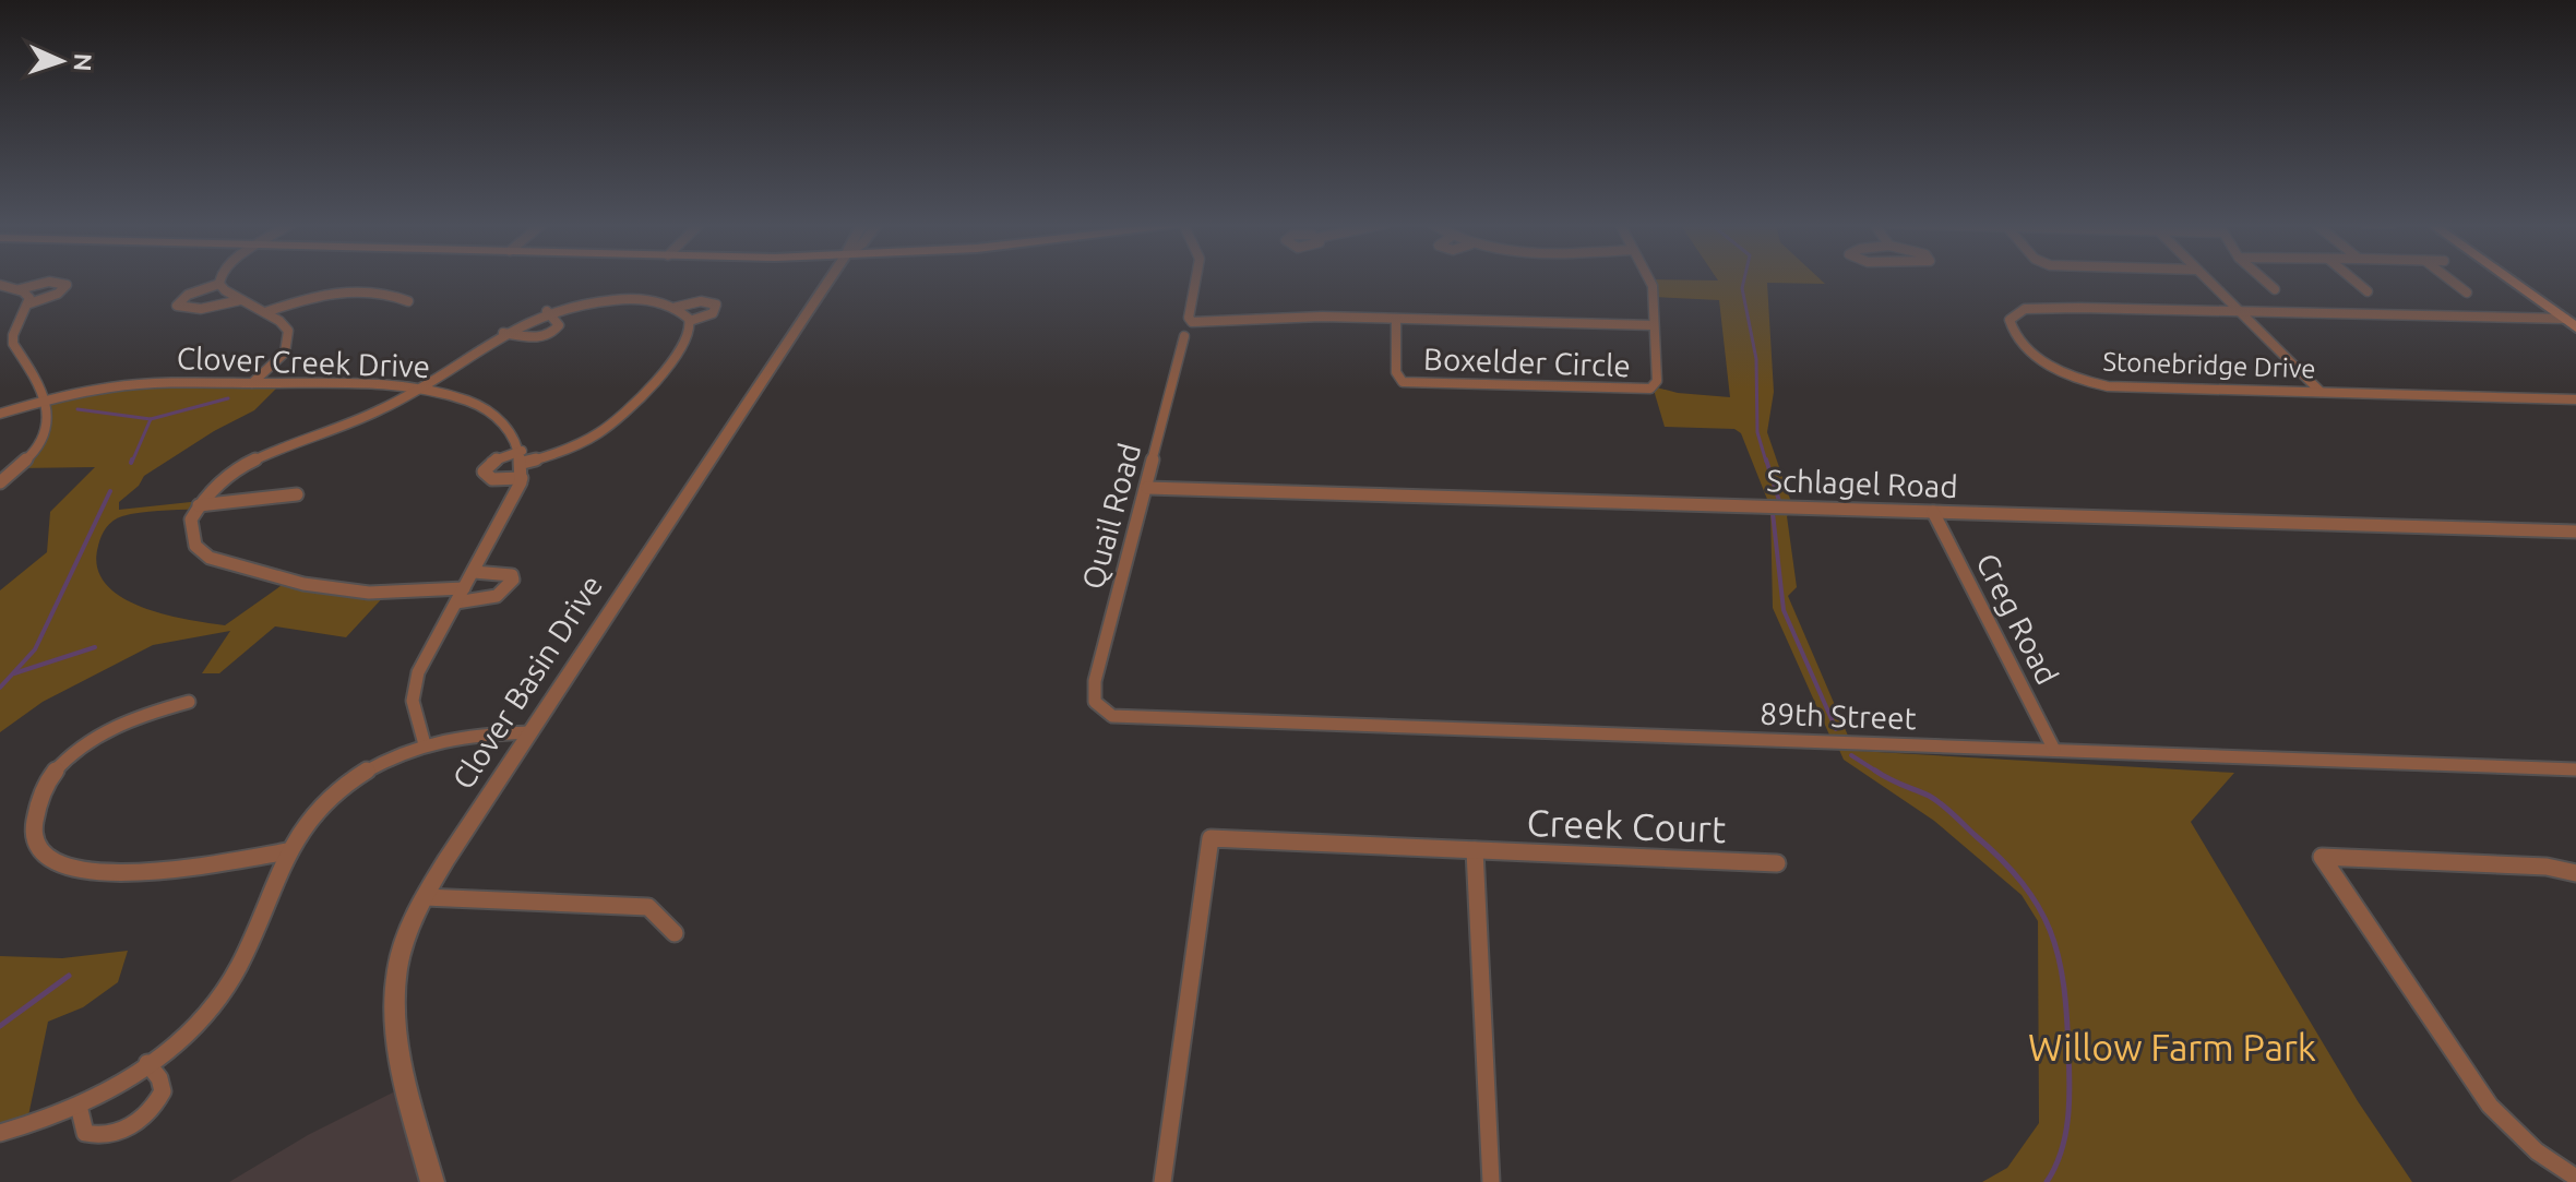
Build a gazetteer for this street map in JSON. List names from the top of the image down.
{
  "streets": {
    "street": [
      "Clover Creek Drive",
      "Boxelder Circle",
      "Stonebridge Drive",
      "Schlagel Road",
      "Quail Road",
      "Creg Road",
      "Clover Basin Drive",
      "89th Street",
      "Creek Court"
    ]
  },
  "crossings": [
    ["Schlagel Road", "Quail Road"],
    ["Schlagel Road", "Creg Road"],
    ["Quail Road", "89th Street"],
    ["Creg Road", "89th Street"]
  ],
  "parks": ["Willow Farm Park"],
  "north": "right"
}
